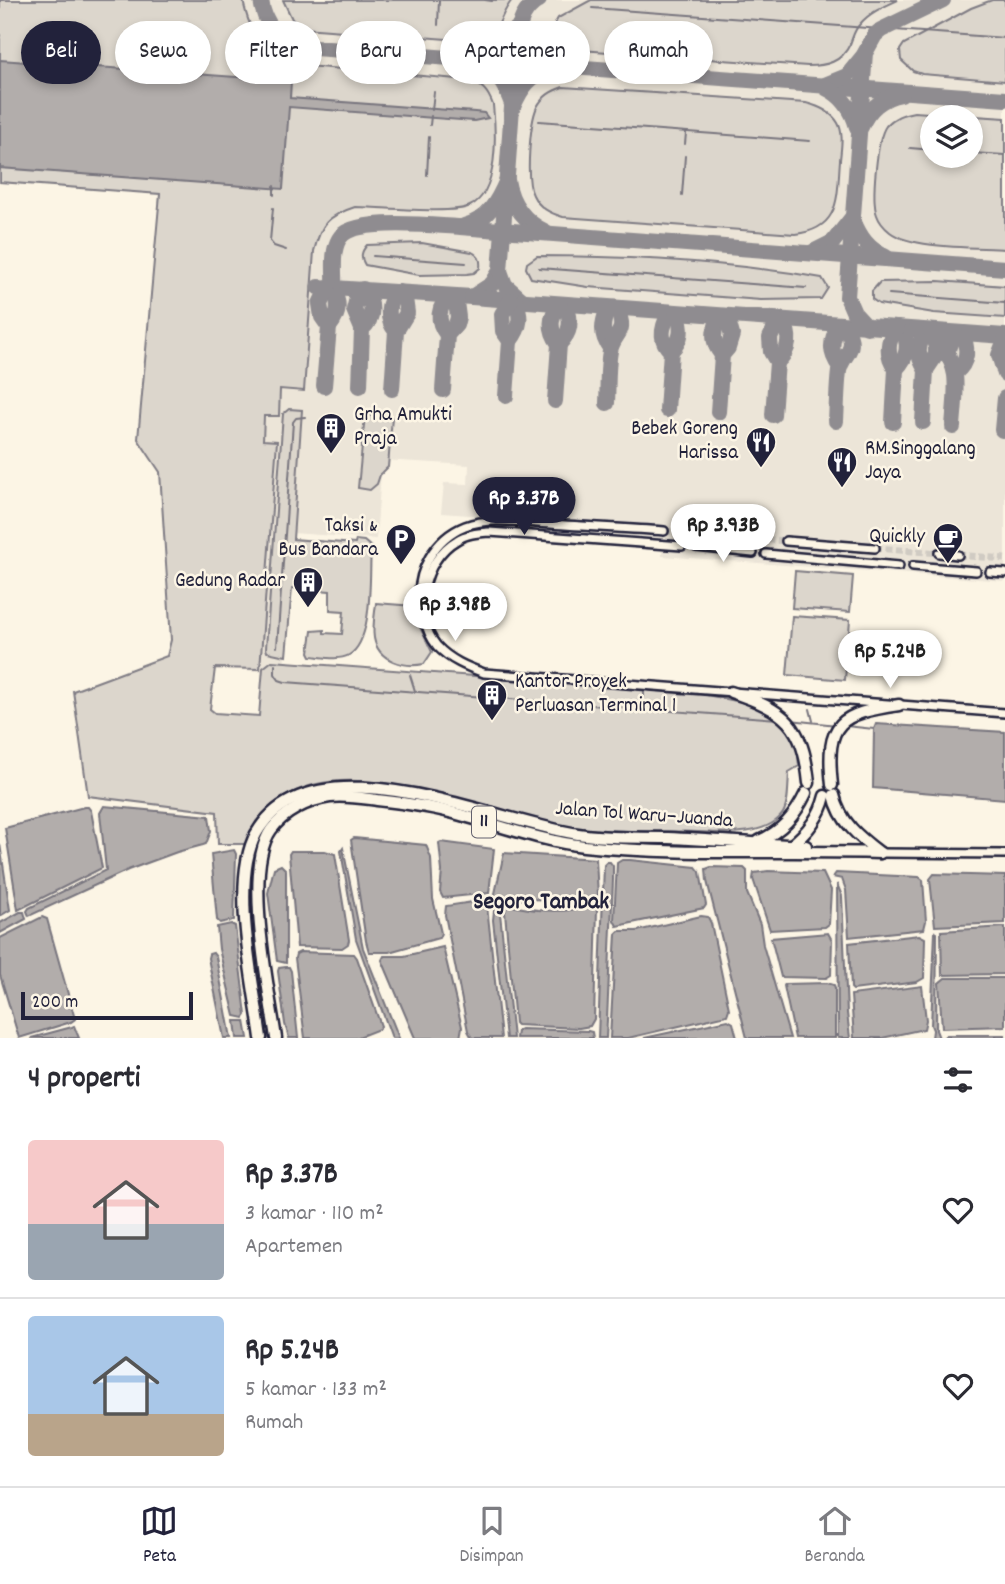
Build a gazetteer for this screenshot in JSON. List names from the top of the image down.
{
  "streets": {
    "highway": ["Jalan Tol Waru–Juanda", "11"]
  },
  "districts": ["Segoro Tambak"],
  "places": {
    "building": ["Grha Amukti Praja", "Gedung Radar", "Kantor Proyek Perluasan Terminal 1"],
    "restaurant": ["Bebek Goreng Harissa", "RM.Singgalang Jaya"],
    "cafe": ["Quickly"],
    "parking": ["Taksi & Bus Bandara"]
  },
  "scale_bar": "200 m",
  "page": {
    "chip": [
      "Beli",
      "Sewa",
      "Filter",
      "Baru",
      "Apartemen",
      "Rumah"
    ],
    "price": [
      "Rp 3.37B",
      "Rp 3.93B",
      "Rp 3.98B",
      "Rp 5.24B"
    ],
    "scale": "200 m",
    "heading": "4 properti",
    "list": [
      {
        "name": "Rp 3.37B",
        "note": "3 kamar · 110 m² · Apartemen"
      },
      {
        "name": "Rp 5.24B",
        "note": "5 kamar · 133 m² · Rumah"
      }
    ],
    "tabs": ["Peta", "Disimpan", "Beranda"]
  }
}
